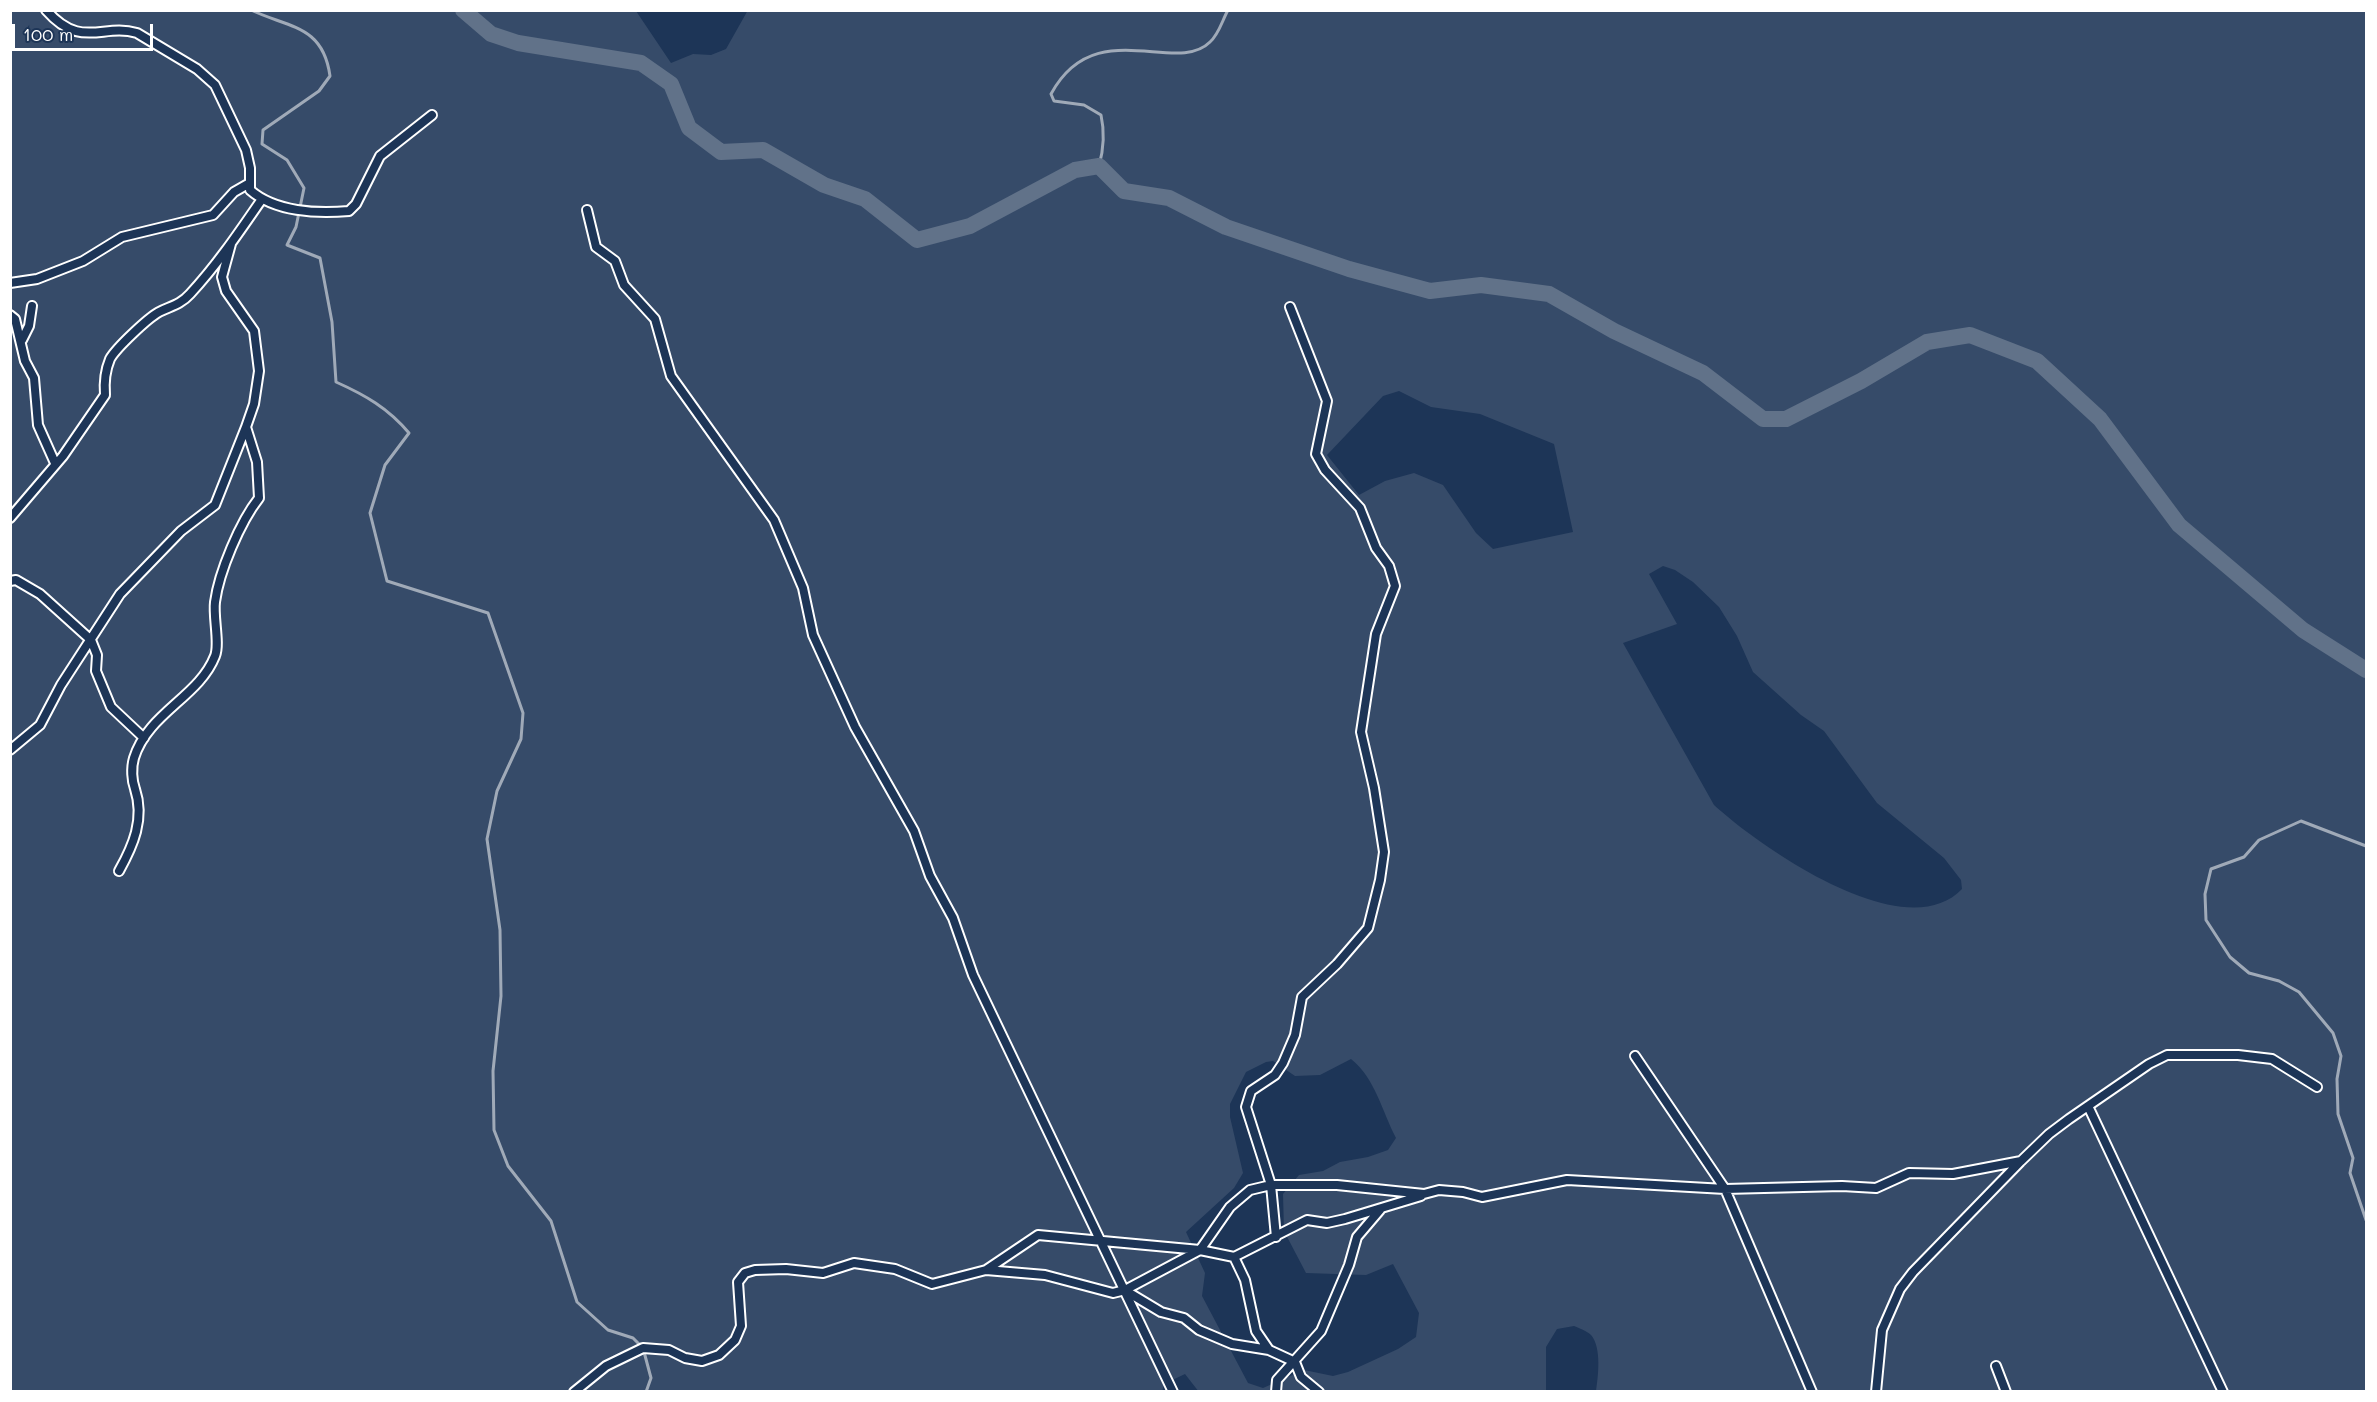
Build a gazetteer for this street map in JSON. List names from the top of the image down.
{
  "scale_bar": "100 m"
}
